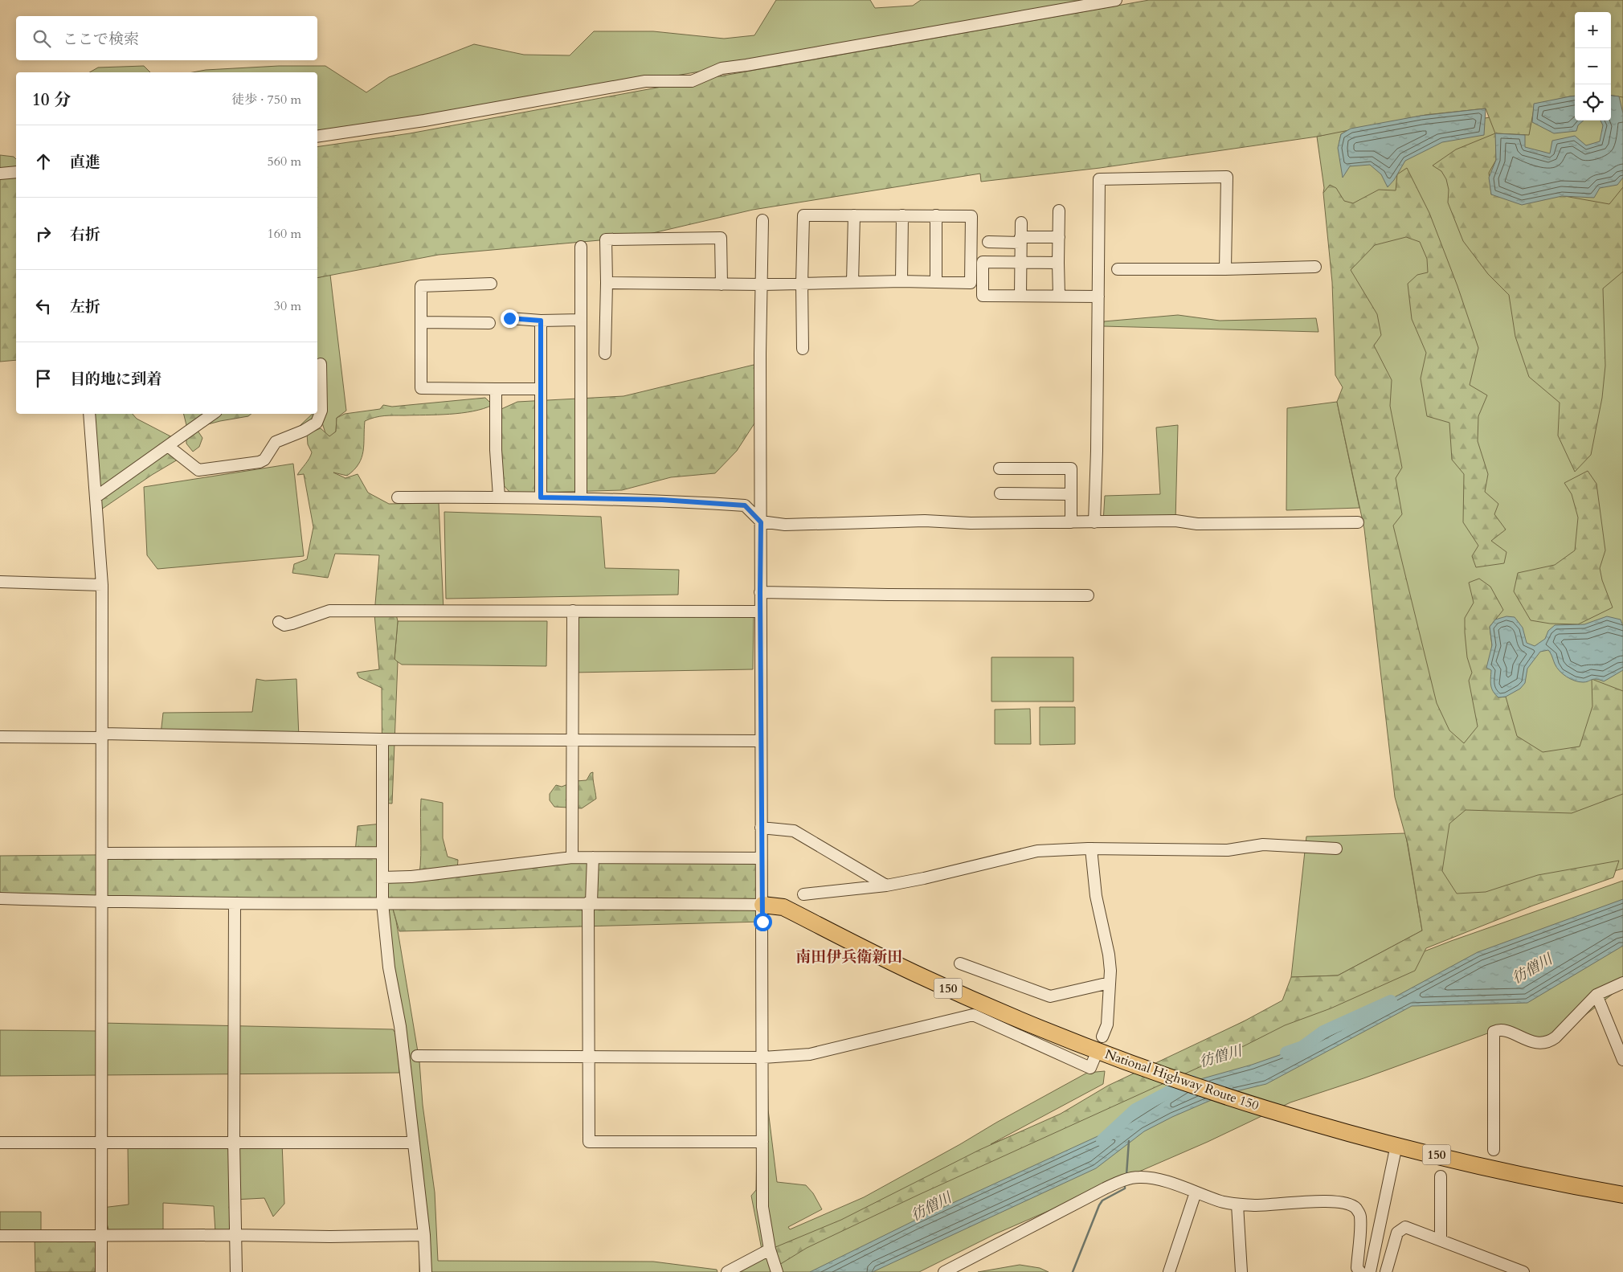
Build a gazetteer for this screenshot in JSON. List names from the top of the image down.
{
  "streets": {
    "highway": ["150", "National Highway Route 150"]
  },
  "districts": ["南田伊兵衛新田"],
  "water": ["彷僧川"],
  "page": {
    "map_buttons": ["+", "−"],
    "search": "ここで検索",
    "heading": ["10 分", "徒歩 · 750 m"],
    "list": [
      ["直進", "560 m"],
      ["右折", "160 m"],
      ["左折", "30 m"],
      "目的地に到着"
    ]
  }
}
